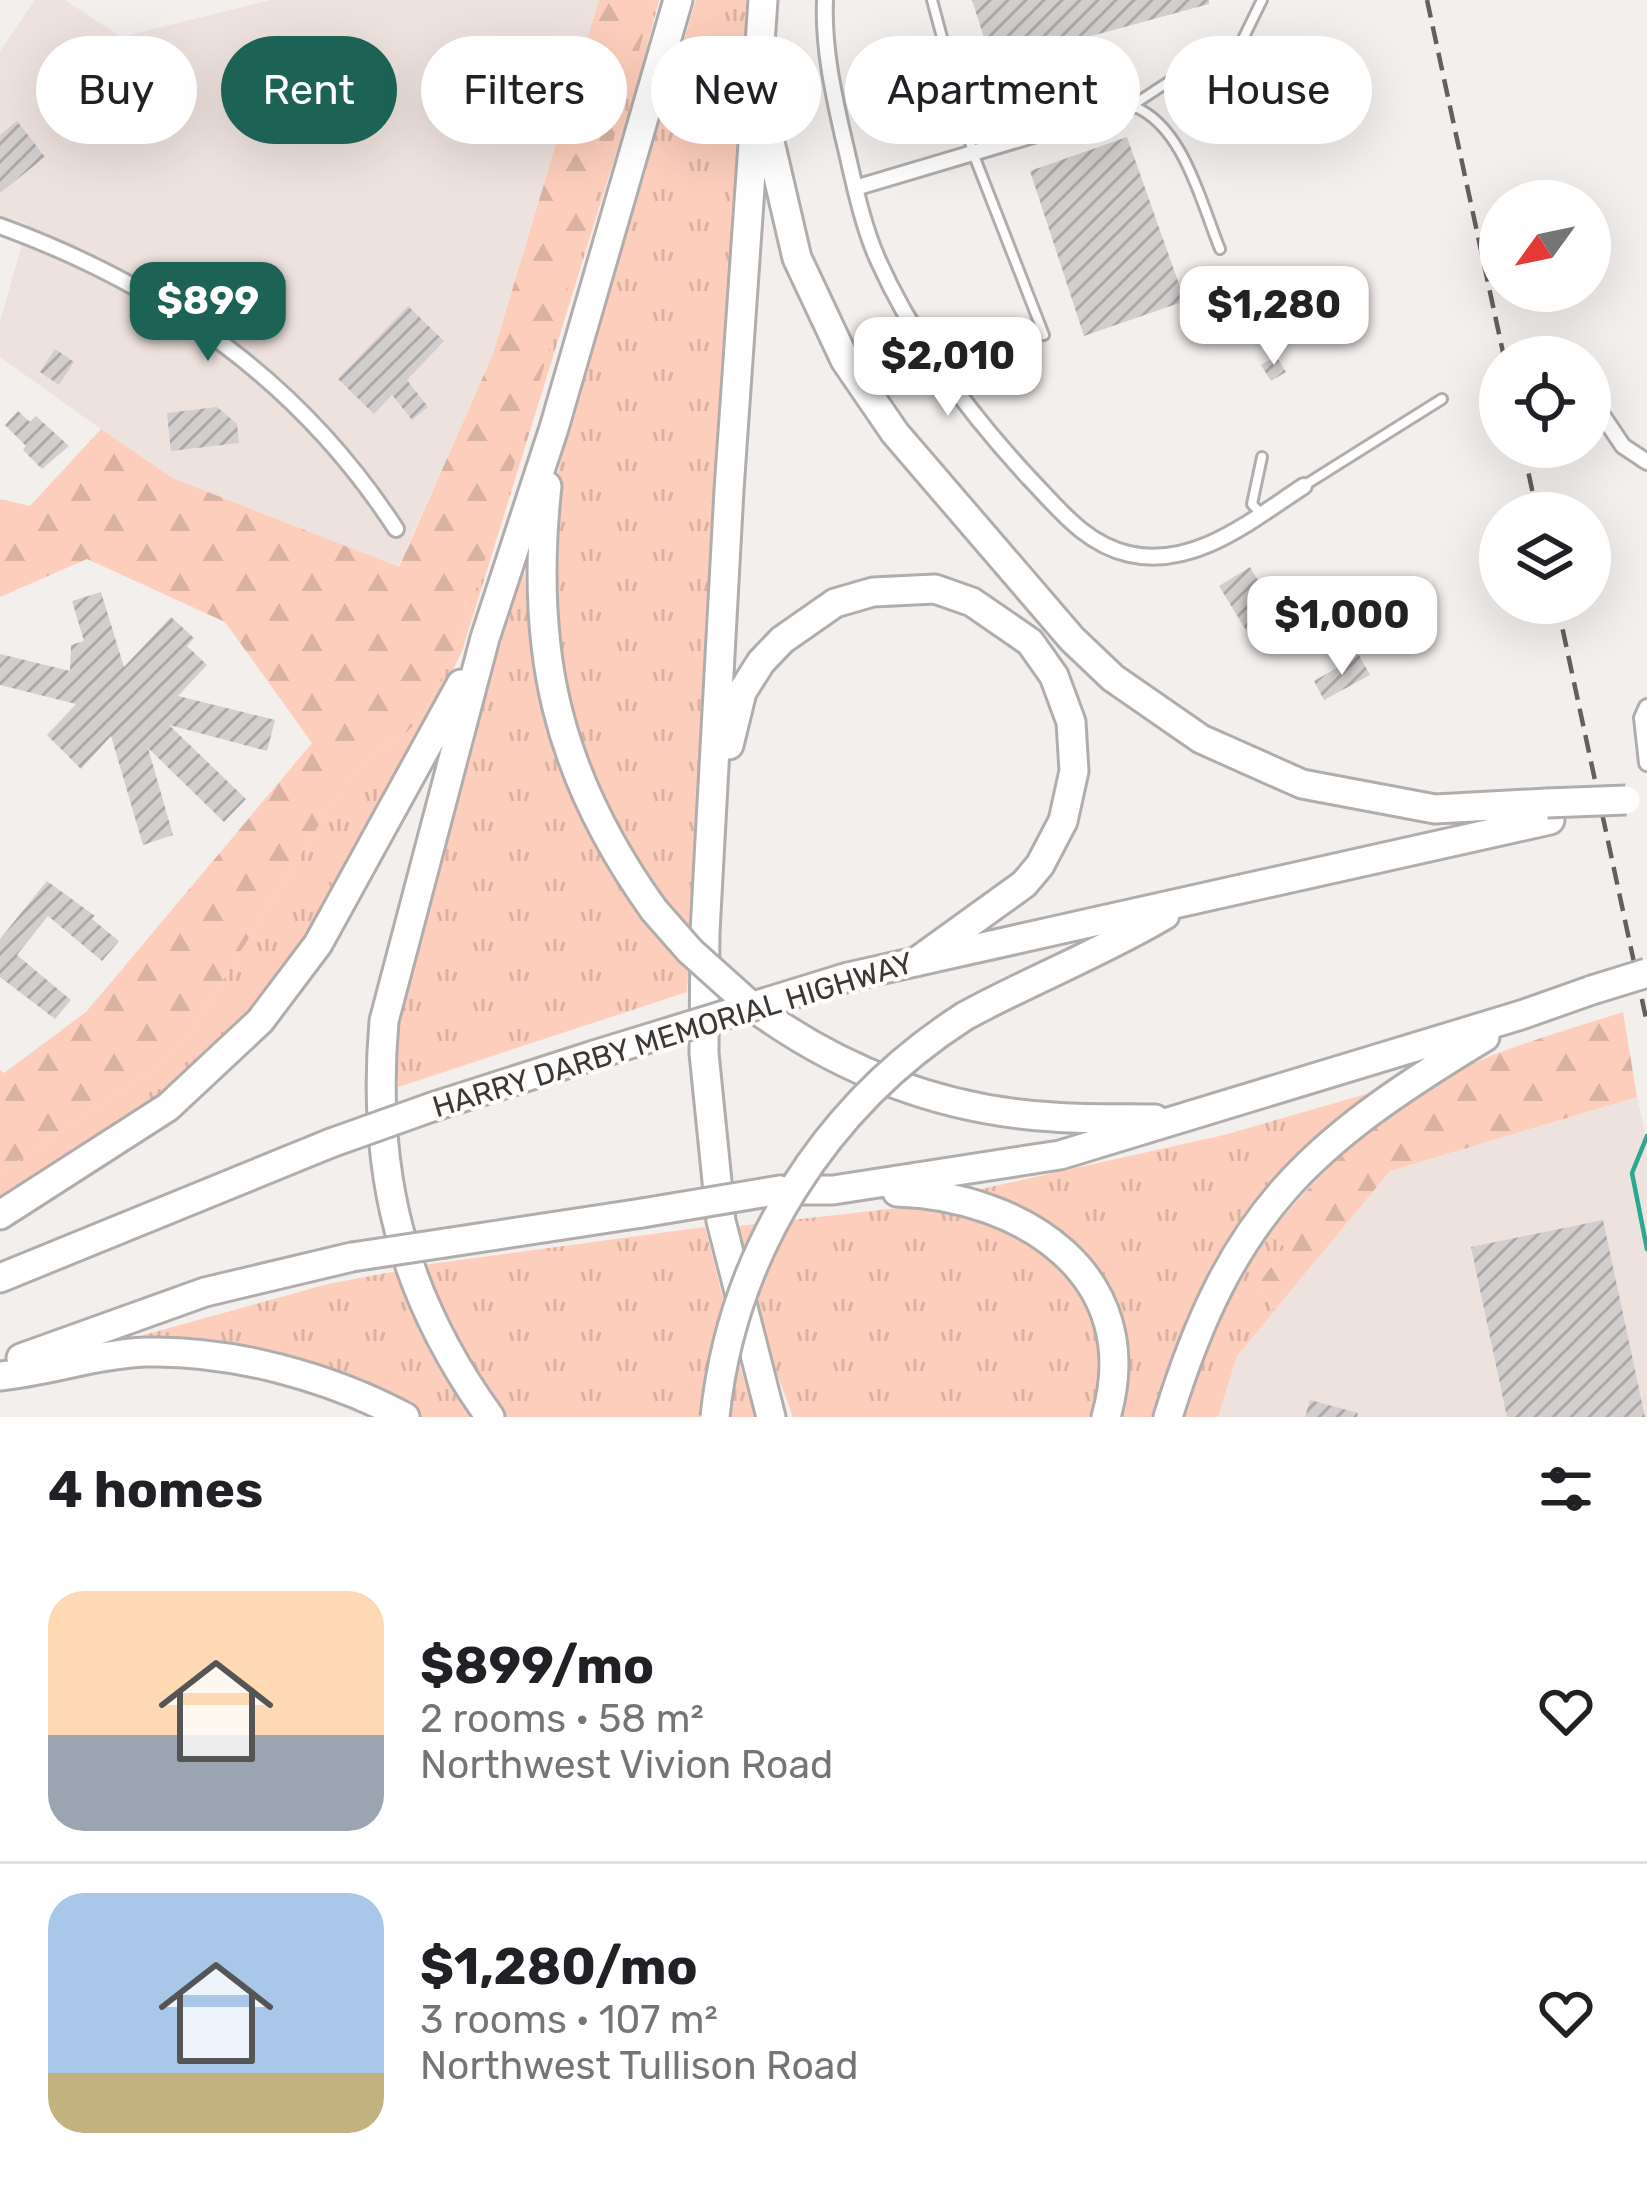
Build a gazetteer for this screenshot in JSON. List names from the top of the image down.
{
  "streets": {
    "highway": ["HARRY DARBY MEMORIAL HIGHWAY"]
  },
  "north": "bottom left",
  "page": {
    "chip": [
      "Buy",
      "Rent",
      "Filters",
      "New",
      "Apartment",
      "House"
    ],
    "price": [
      "$899",
      "$1,280",
      "$2,010",
      "$1,000"
    ],
    "heading": "4 homes",
    "list": [
      {
        "name": "$899/mo",
        "note": "2 rooms · 58 m² · Northwest Vivion Road"
      },
      {
        "name": "$1,280/mo",
        "note": "3 rooms · 107 m² · Northwest Tullison Road"
      }
    ]
  }
}
